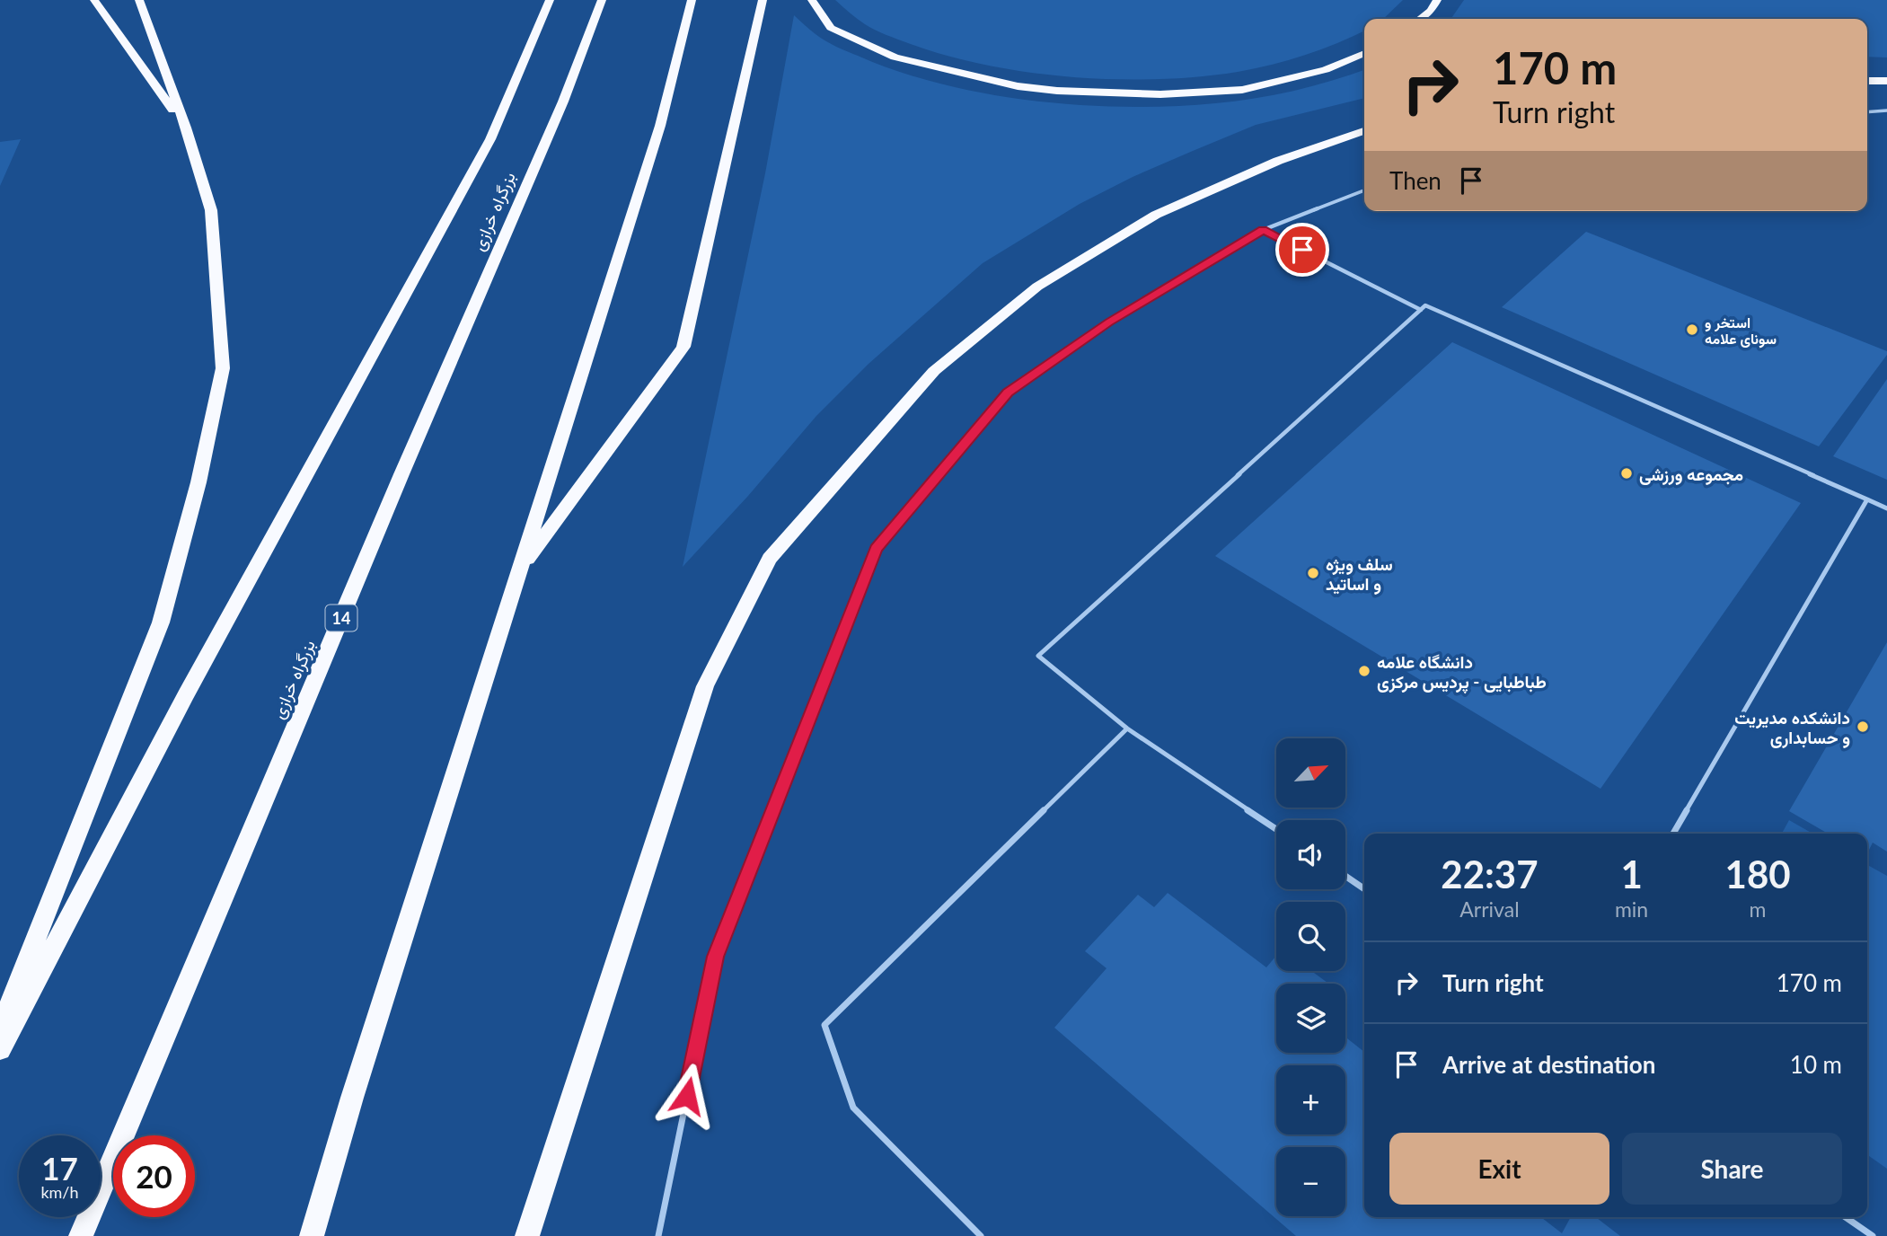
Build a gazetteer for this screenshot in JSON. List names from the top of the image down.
{
  "streets": {
    "highway": ["بزرگراه خرازی", "14"]
  },
  "places": [
    "استخر و سونای علامه",
    "مجموعه ورزشی",
    "سلف ویژه و اساتید",
    "دانشگاه علامه طباطبایی - پردیس مرکزی",
    "دانشکده مدیریت و حسابداری"
  ],
  "north": "top right",
  "page": {
    "turn": ["170 m", "Turn right"],
    "then": "Then",
    "map_buttons": ["+", "−"],
    "eta": [
      "22:37",
      "Arrival",
      "1",
      "min",
      "180",
      "m"
    ],
    "list": [
      {
        "name": "Turn right",
        "value": "170 m"
      },
      {
        "name": "Arrive at destination",
        "value": "10 m"
      }
    ],
    "buttons": ["Exit", "Share"],
    "speed": "17 km/h",
    "limit": "20"
  }
}
